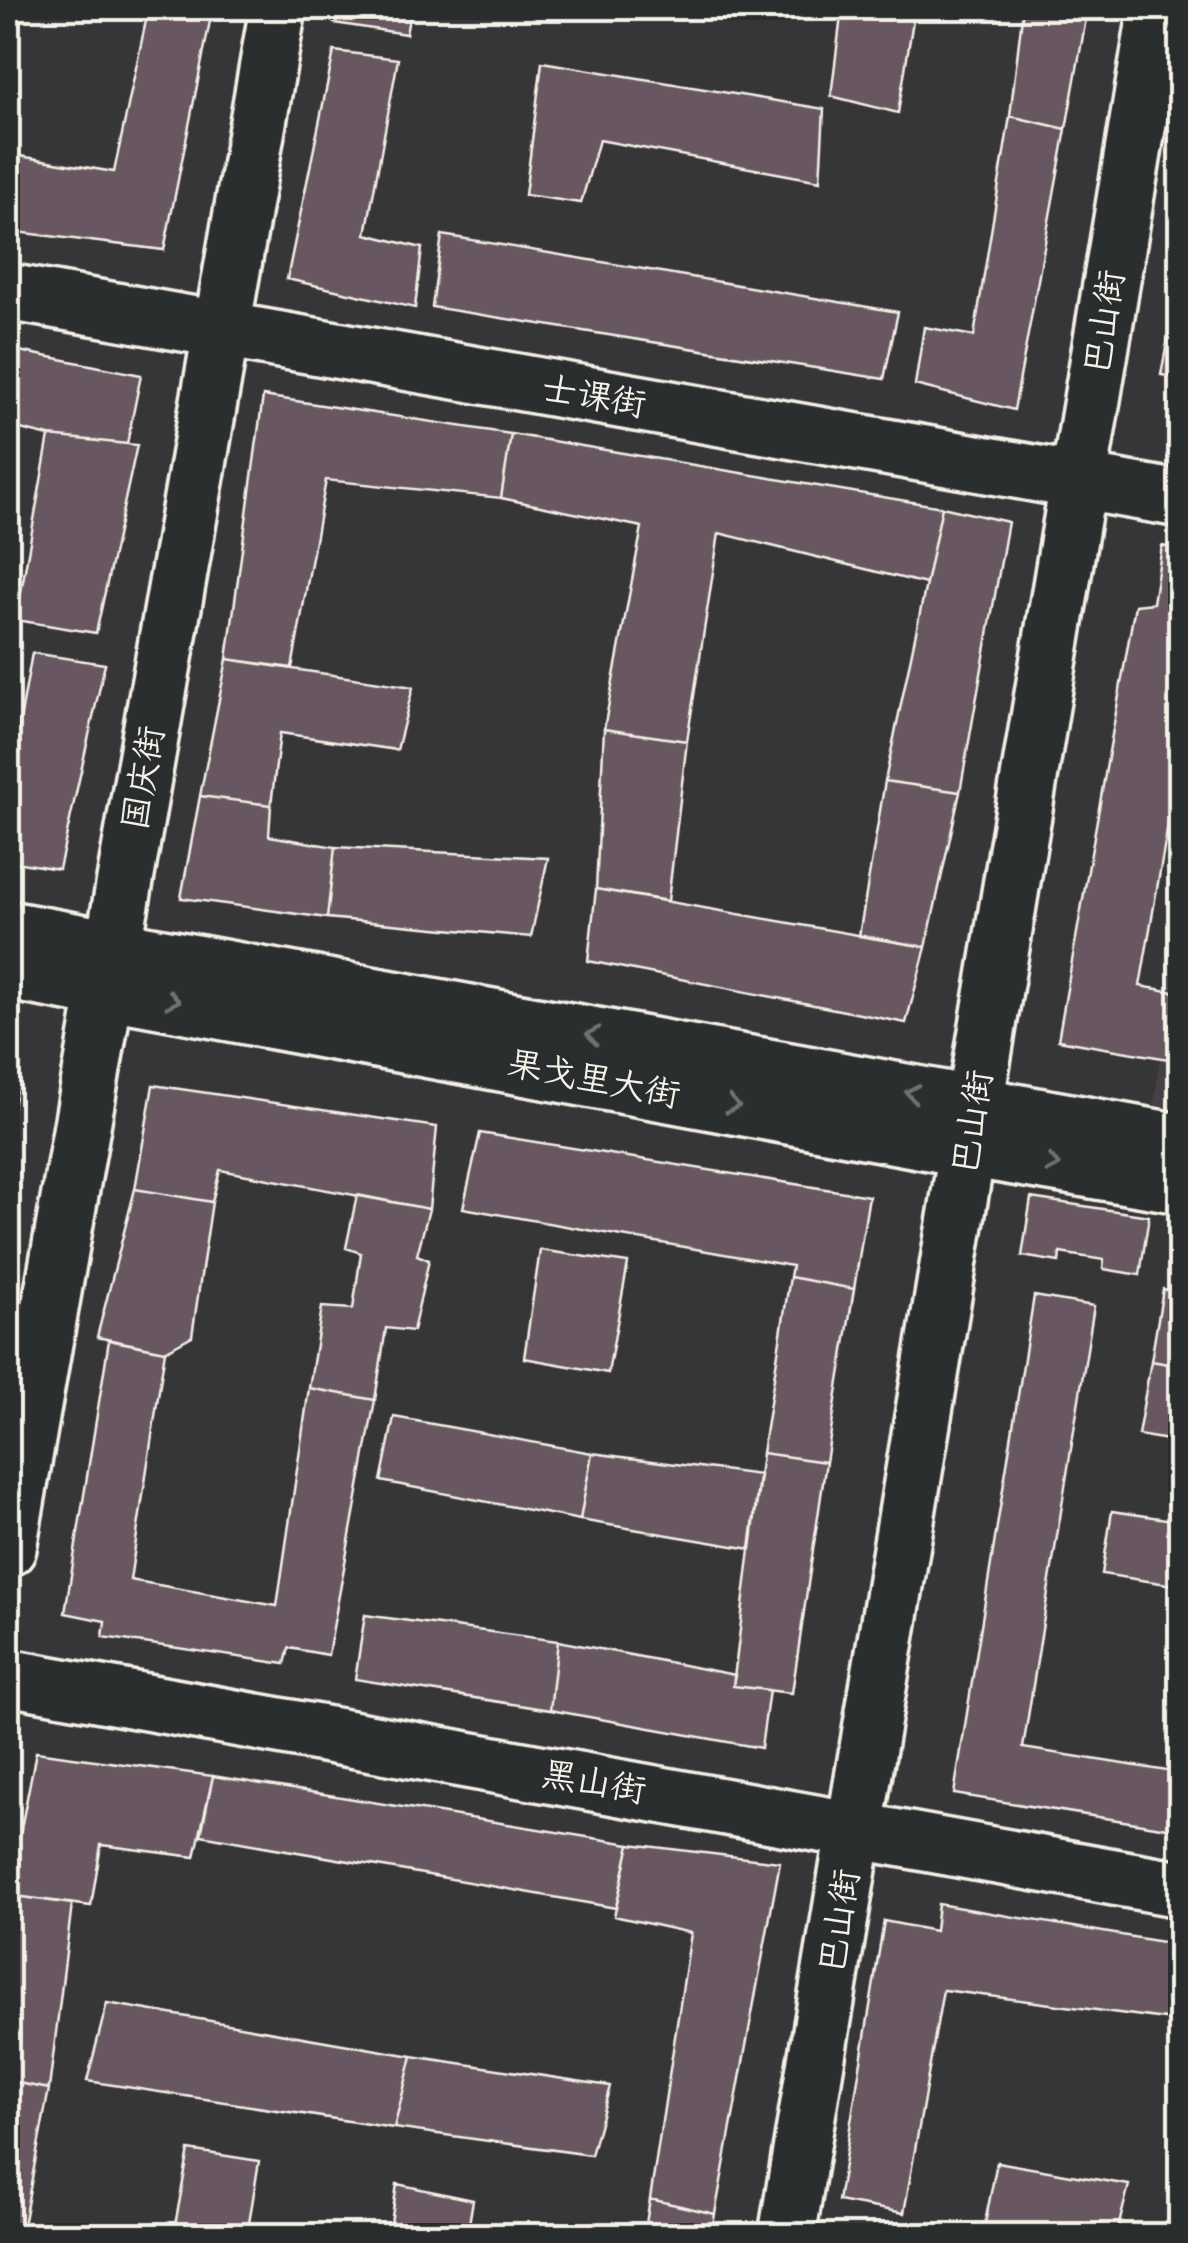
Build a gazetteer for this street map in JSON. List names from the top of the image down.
{
  "streets": {
    "street": [
      "巴山街",
      "士课街",
      "国庆街",
      "果戈里大街",
      "黑山街"
    ]
  },
  "crossings": [
    ["巴山街", "士课街"],
    ["巴山街", "果戈里大街"],
    ["巴山街", "黑山街"],
    ["士课街", "国庆街"],
    ["国庆街", "果戈里大街"]
  ]
}
